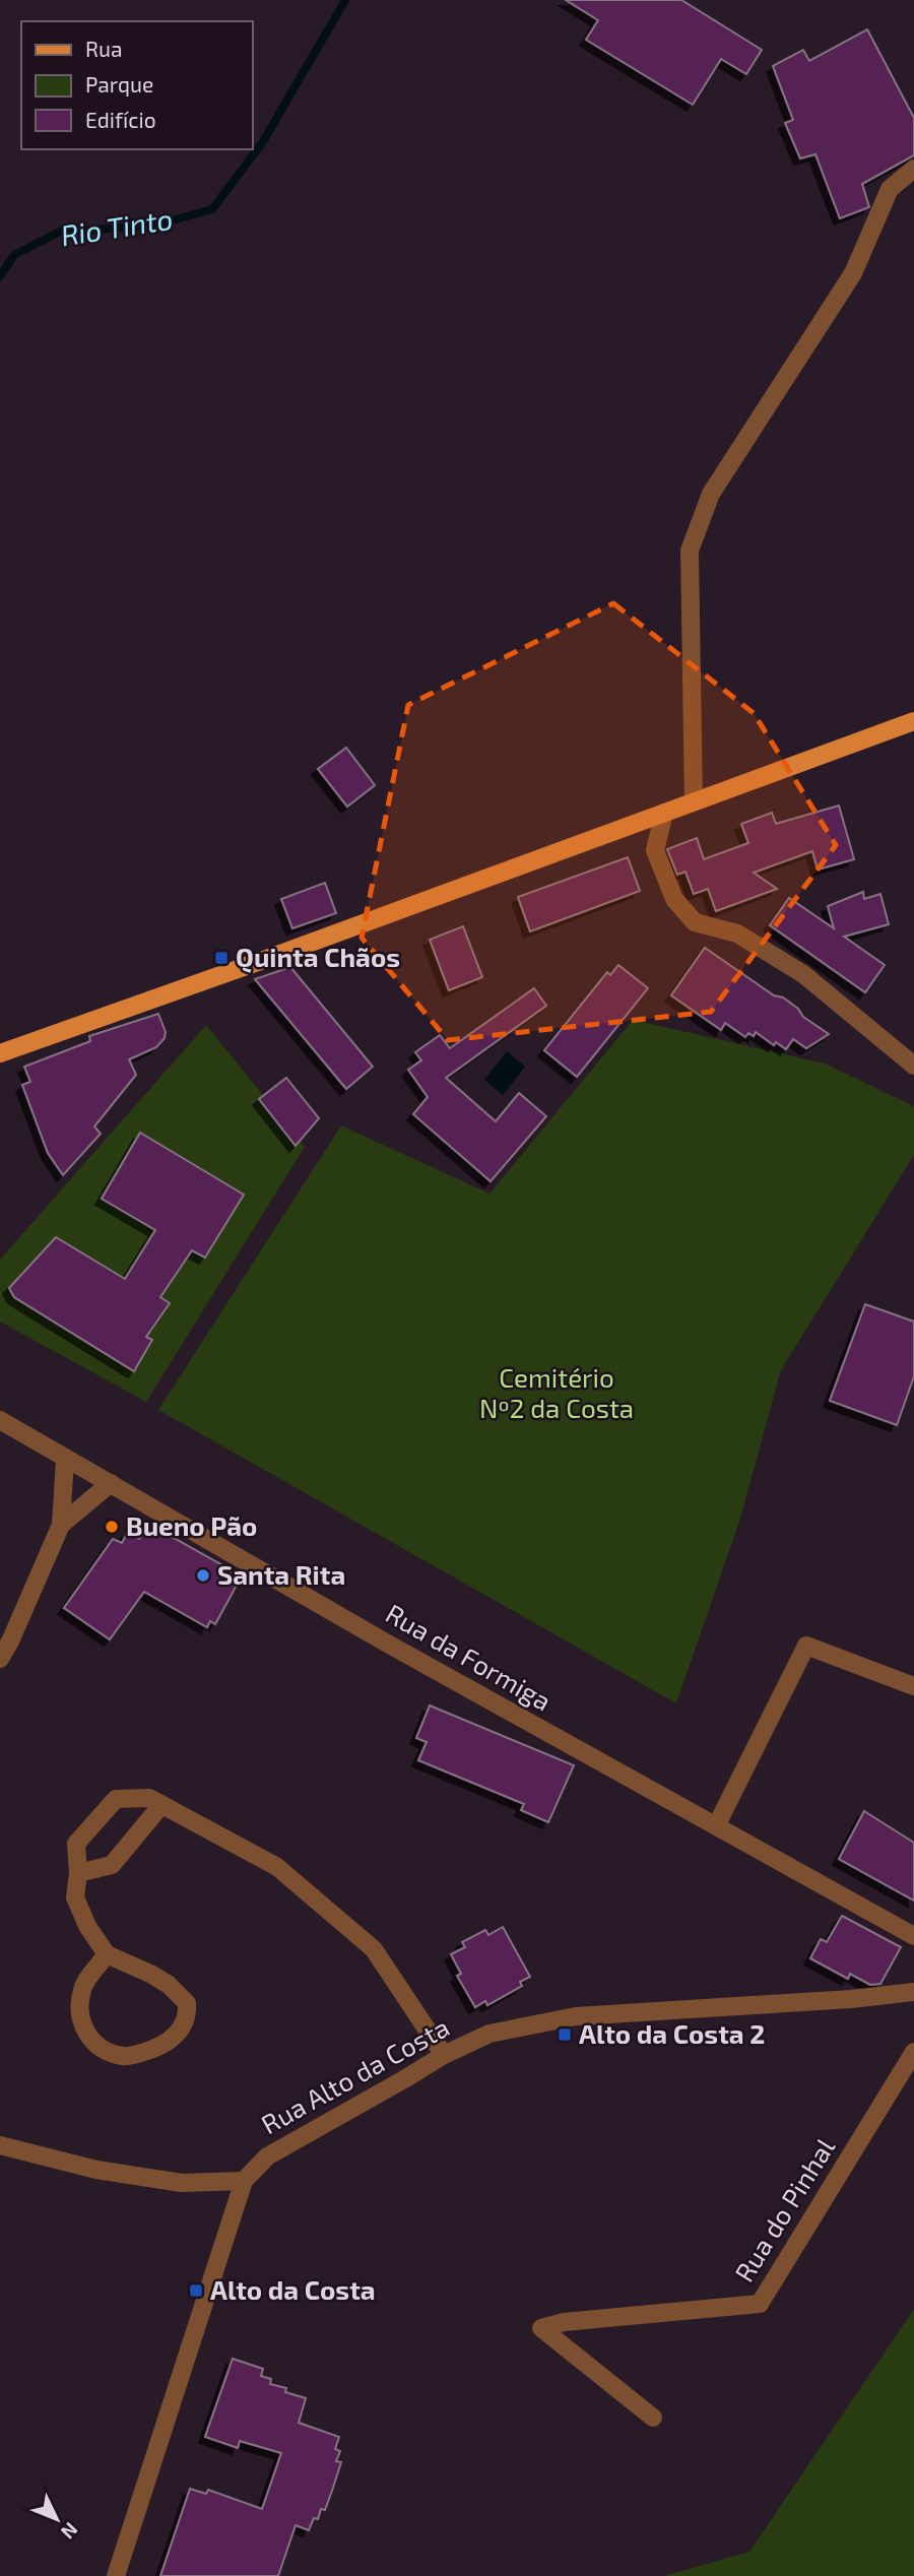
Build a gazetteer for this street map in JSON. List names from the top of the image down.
{
  "streets": {
    "street": ["Rua da Formiga", "Rua Alto da Costa", "Rua do Pinhal"]
  },
  "water": ["Rio Tinto"],
  "parks": ["Cemitério Nº2 da Costa"],
  "places": {
    "transit": ["Quinta Chãos", "Alto da Costa 2", "Alto da Costa"],
    "other": ["Bueno Pão", "Santa Rita"]
  },
  "legend": ["Rua", "Parque", "Edifício"],
  "north": "bottom right"
}
